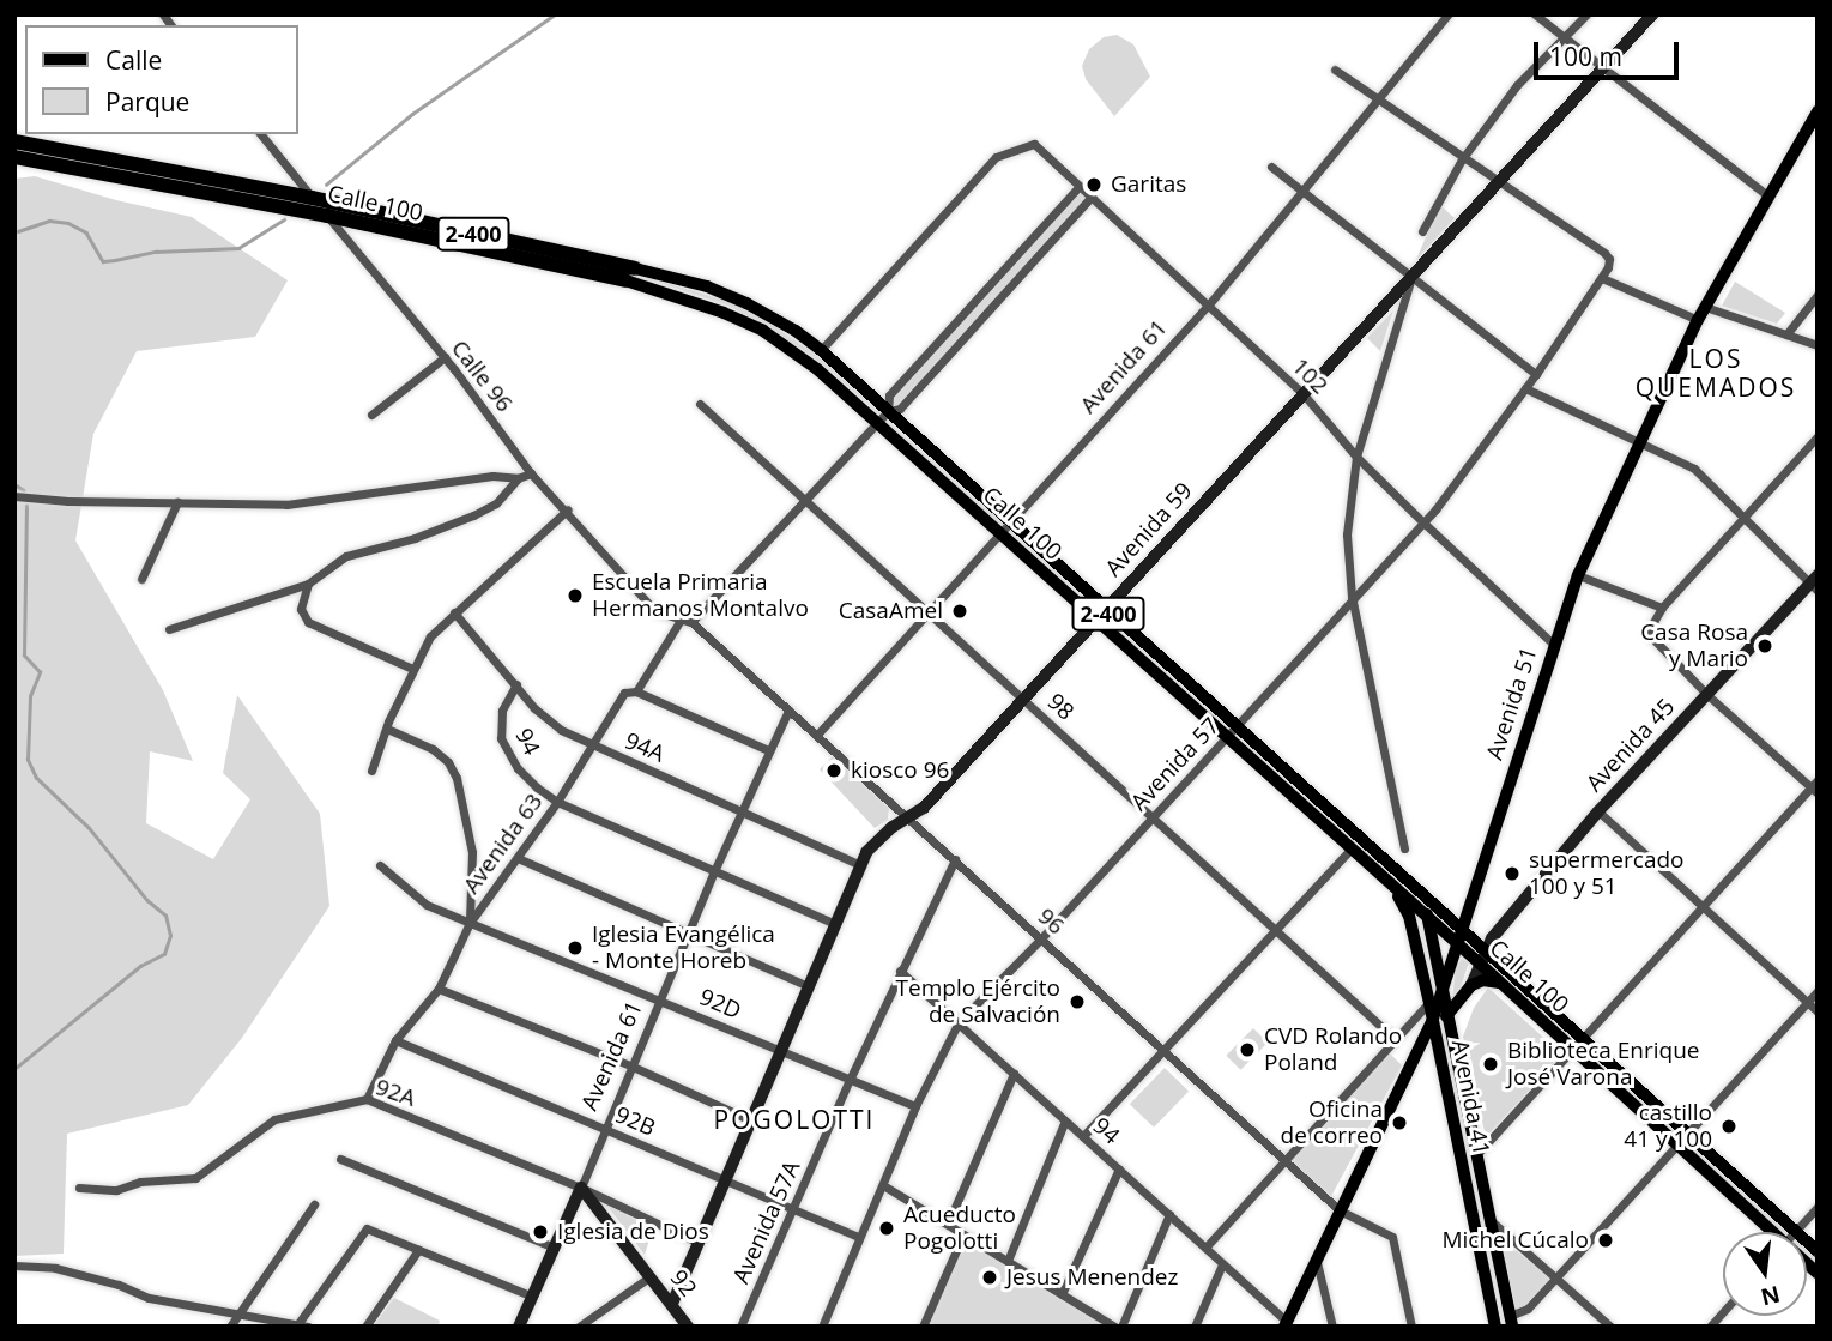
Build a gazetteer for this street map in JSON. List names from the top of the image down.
{
  "streets": {
    "highway": ["Calle 100", "2-400"],
    "main road": ["Avenida 51", "Avenida 41"],
    "street": [
      "Avenida 61",
      "Calle 96",
      "102",
      "Avenida 59",
      "98",
      "94",
      "Avenida 45",
      "94A",
      "Avenida 57",
      "Avenida 63",
      "96",
      "92D",
      "92A",
      "92B",
      "Avenida 57A",
      "92"
    ]
  },
  "crossings": [
    ["Calle 100", "Avenida 61"],
    ["Calle 100", "Calle 96"],
    ["Calle 100", "102"],
    ["Calle 100", "Avenida 59"],
    ["Calle 100", "Avenida 51"],
    ["Calle 100", "Avenida 45"],
    ["Calle 100", "Avenida 57"],
    ["Calle 100", "Avenida 41"],
    ["Avenida 61", "102"],
    ["Avenida 61", "98"],
    ["Avenida 61", "94"],
    ["Avenida 61", "94A"],
    ["Avenida 61", "96"],
    ["Avenida 61", "92D"],
    ["Avenida 61", "92A"],
    ["Avenida 61", "92B"],
    ["Avenida 61", "92"],
    ["Calle 96", "Avenida 63"],
    ["Calle 96", "96"],
    ["102", "Avenida 59"],
    ["102", "Avenida 51"],
    ["102", "Avenida 57"],
    ["Avenida 59", "98"],
    ["Avenida 59", "94"],
    ["Avenida 59", "94A"],
    ["Avenida 59", "Avenida 57"],
    ["Avenida 59", "96"],
    ["Avenida 59", "92D"],
    ["Avenida 59", "92A"],
    ["Avenida 59", "92B"],
    ["Avenida 59", "92"],
    ["Avenida 51", "94"],
    ["Avenida 51", "96"],
    ["Avenida 51", "Avenida 41"],
    ["98", "Avenida 57"],
    ["94", "94A"],
    ["94", "Avenida 57"],
    ["94", "Avenida 63"],
    ["94", "Avenida 57A"],
    ["94A", "Avenida 63"],
    ["Avenida 57", "96"],
    ["Avenida 57", "92D"],
    ["Avenida 57", "92B"],
    ["Avenida 63", "92D"],
    ["Avenida 63", "92A"],
    ["Avenida 63", "92B"],
    ["96", "Avenida 57A"],
    ["92D", "Avenida 57A"],
    ["92A", "92"],
    ["92B", "Avenida 57A"]
  ],
  "districts": ["LOS QUEMADOS", "POGOLOTTI"],
  "places": [
    "Garitas",
    "Escuela Primaria Hermanos Montalvo",
    "CasaAmel",
    "Casa Rosa y Mario",
    "kiosco 96",
    "supermercado 100 y 51",
    "Iglesia Evangélica - Monte Horeb",
    "Templo Ejército de Salvación",
    "CVD Rolando Poland",
    "Biblioteca Enrique José Varona",
    "Oficina de correo",
    "castillo 41 y 100",
    "Acueducto Pogolotti",
    "Iglesia de Dios",
    "Michel Cúcalo",
    "Jesus Menendez"
  ],
  "legend": ["Calle", "Parque"],
  "scale_bar": "100 m",
  "north": "bottom"
}
